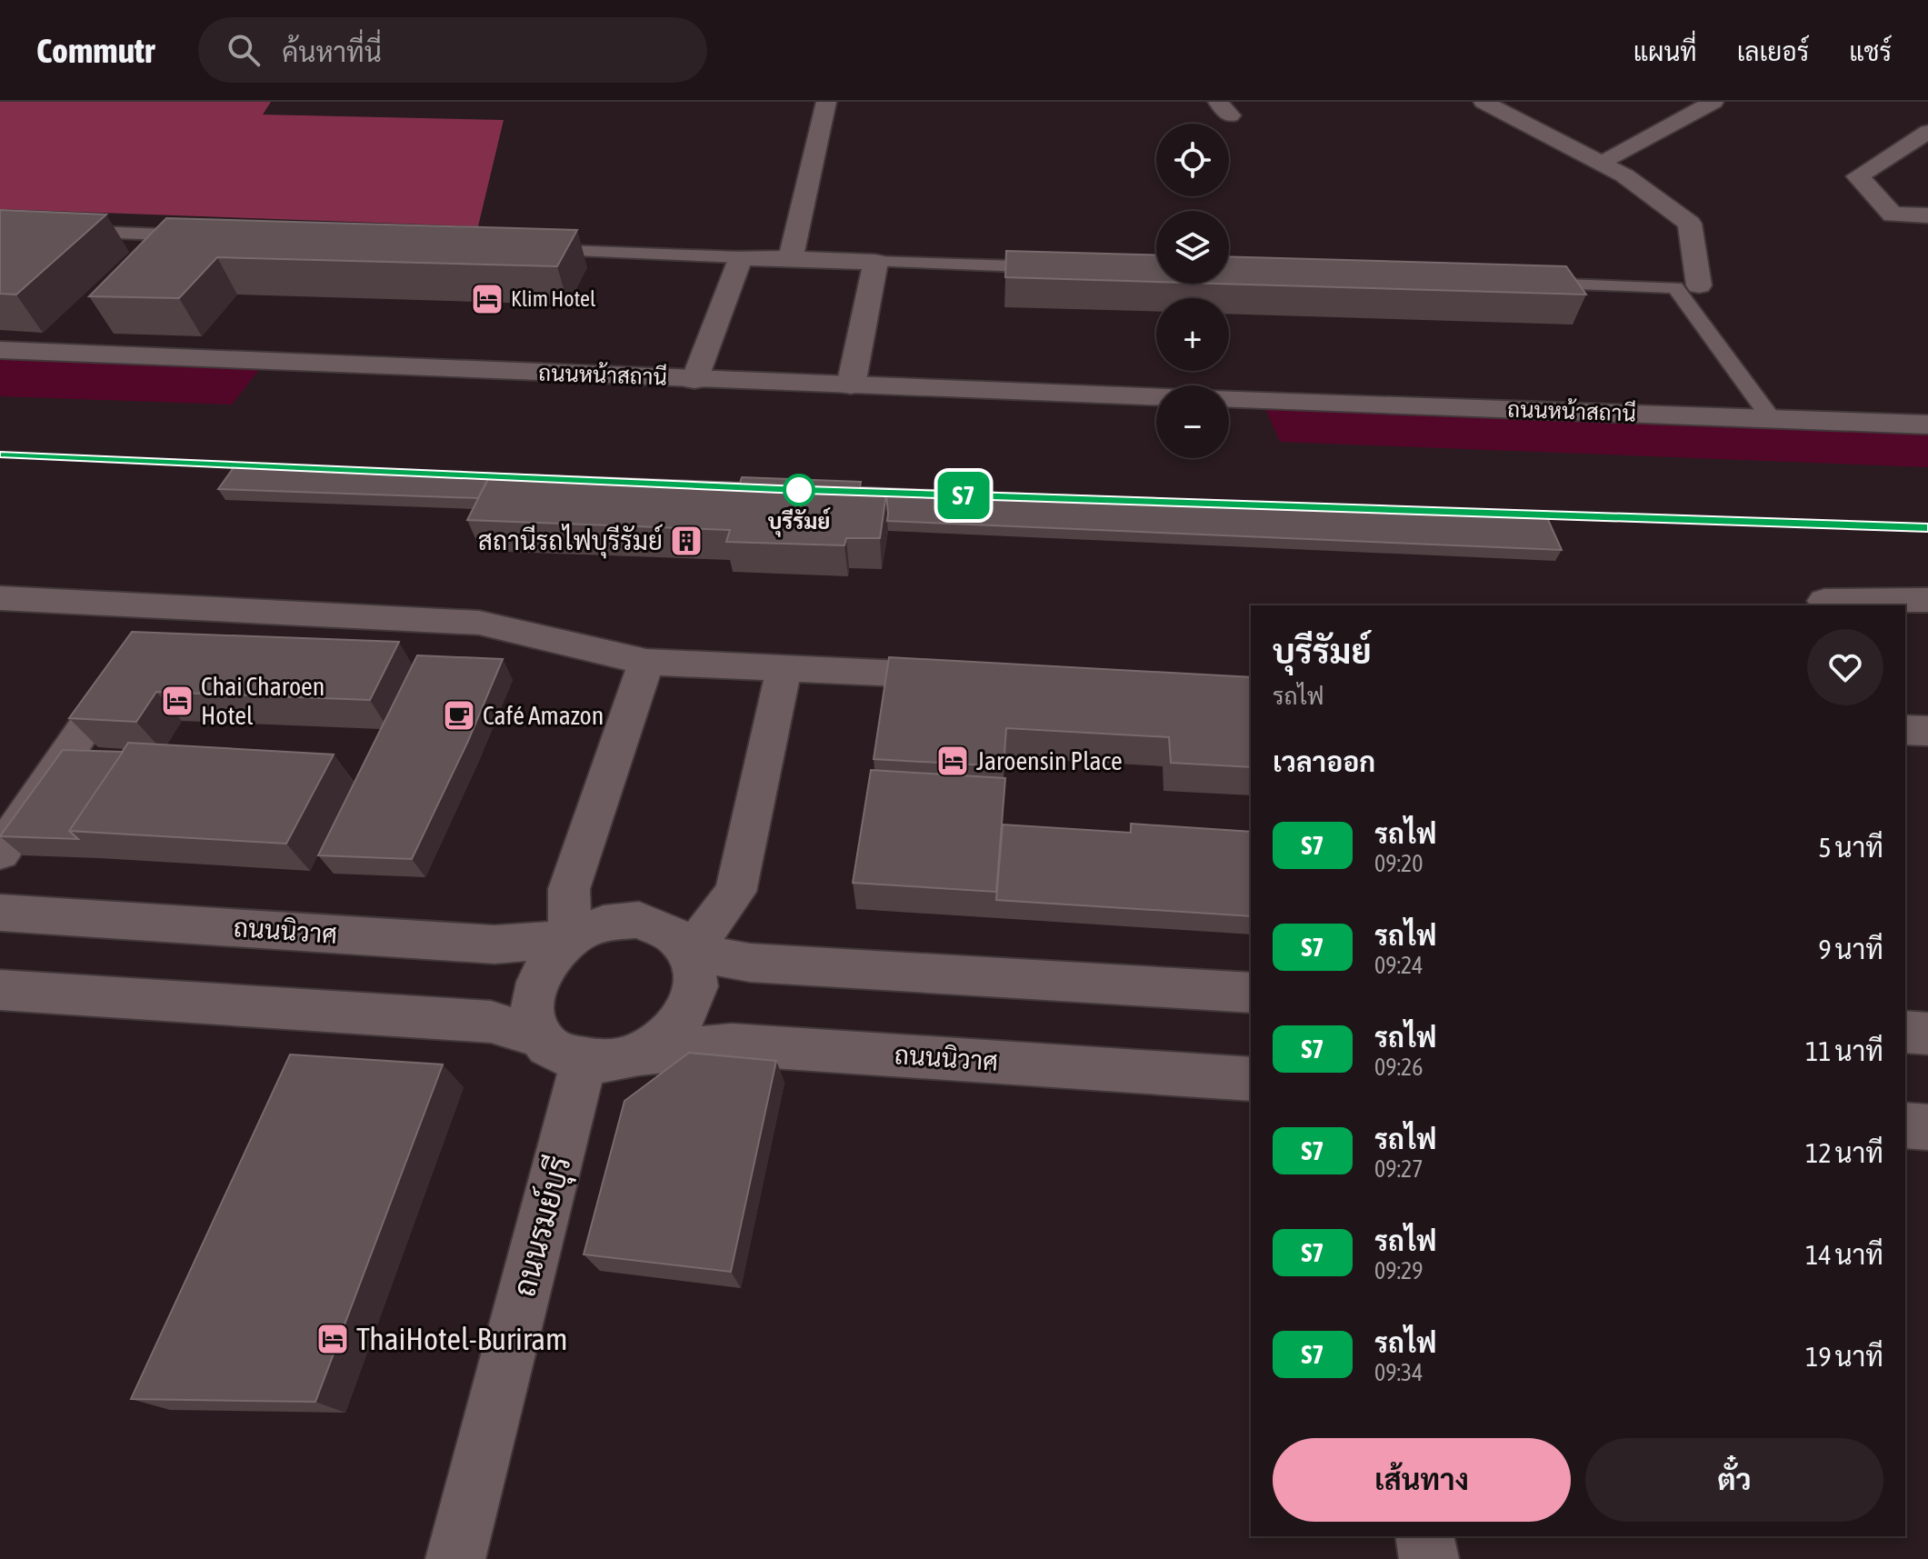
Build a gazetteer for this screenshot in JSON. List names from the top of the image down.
{
  "streets": {
    "street": ["ถนนหน้าสถานี", "ถนนนิวาศ", "ถนนรมย์บุรี"]
  },
  "crossings": [
    ["ถนนนิวาศ", "ถนนรมย์บุรี"]
  ],
  "places": {
    "hotel": [
      "Klim Hotel",
      "Chai Charoen Hotel",
      "Jaroensin Place",
      "ThaiHotel-Buriram"
    ],
    "other": ["บุรีรัมย์"],
    "building": ["สถานีรถไฟบุรีรัมย์"],
    "cafe": ["Café Amazon"]
  },
  "page": {
    "header": "Commutr",
    "search": "ค้นหาที่นี่",
    "nav": ["แผนที่", "เลเยอร์", "แชร์"],
    "on_map": "S7",
    "map_buttons": ["+", "−"],
    "heading": [
      ["บุรีรัมย์", "รถไฟ"],
      "เวลาออก"
    ],
    "list": [
      {
        "mark": "S7",
        "name": "รถไฟ",
        "note": "09:20",
        "value": "5 นาที"
      },
      {
        "mark": "S7",
        "name": "รถไฟ",
        "note": "09:24",
        "value": "9 นาที"
      },
      {
        "mark": "S7",
        "name": "รถไฟ",
        "note": "09:26",
        "value": "11 นาที"
      },
      {
        "mark": "S7",
        "name": "รถไฟ",
        "note": "09:27",
        "value": "12 นาที"
      },
      {
        "mark": "S7",
        "name": "รถไฟ",
        "note": "09:29",
        "value": "14 นาที"
      },
      {
        "mark": "S7",
        "name": "รถไฟ",
        "note": "09:34",
        "value": "19 นาที"
      }
    ],
    "buttons": ["เส้นทาง", "ตั๋ว"]
  }
}
